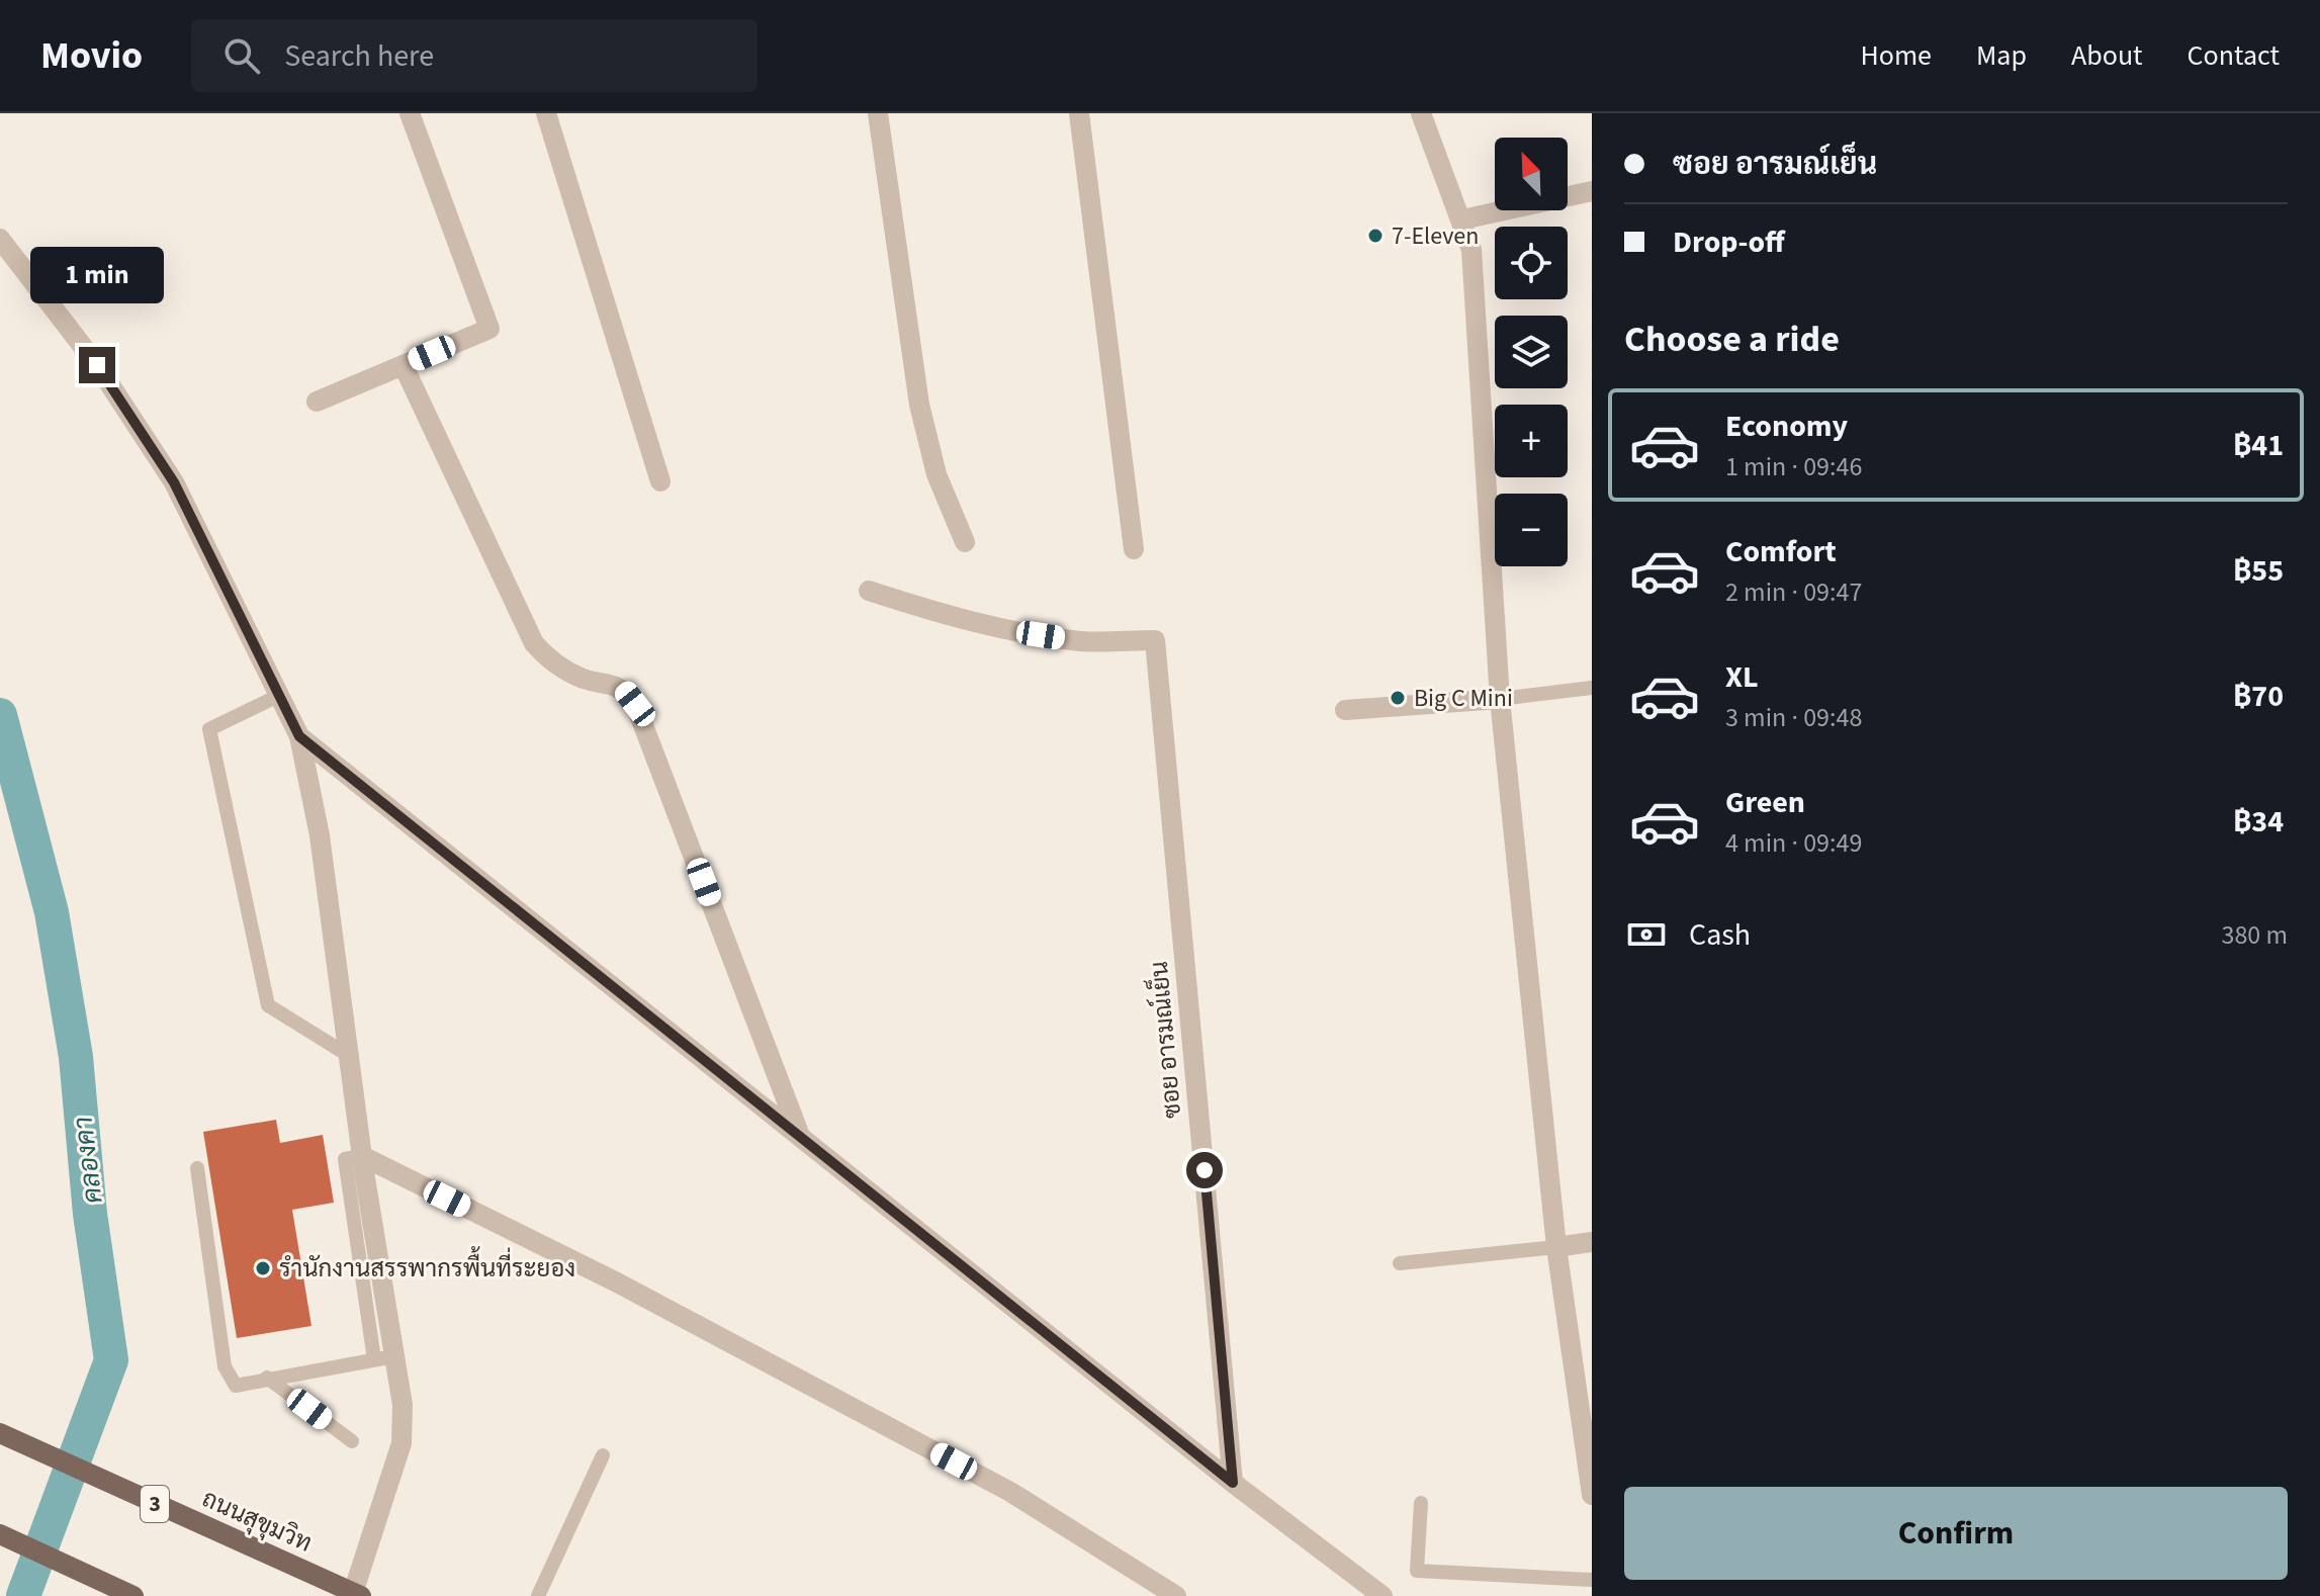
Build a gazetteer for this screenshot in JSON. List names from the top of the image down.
{
  "streets": {
    "main road": ["3", "ถนนสุขุมวิท"],
    "street": ["ซอย อารมณ์เย็น"]
  },
  "water": ["คลองคา"],
  "places": ["7-Eleven", "Big C Mini", "รำนักงานสรรพากรพื้นที่ระยอง"],
  "north": "top left",
  "page": {
    "header": "Movio",
    "search": "Search here",
    "nav": [
      "Home",
      "Map",
      "About",
      "Contact"
    ],
    "banner": ["ซอย อารมณ์เย็น", "Drop-off"],
    "map_buttons": ["+", "−"],
    "bubble": "1 min",
    "heading": "Choose a ride",
    "list": [
      {
        "name": "Economy",
        "note": "1 min · 09:46",
        "value": "฿41"
      },
      {
        "name": "Comfort",
        "note": "2 min · 09:47",
        "value": "฿55"
      },
      {
        "name": "XL",
        "note": "3 min · 09:48",
        "value": "฿70"
      },
      {
        "name": "Green",
        "note": "4 min · 09:49",
        "value": "฿34"
      }
    ],
    "pay": ["Cash", "380 m"],
    "buttons": "Confirm"
  }
}
